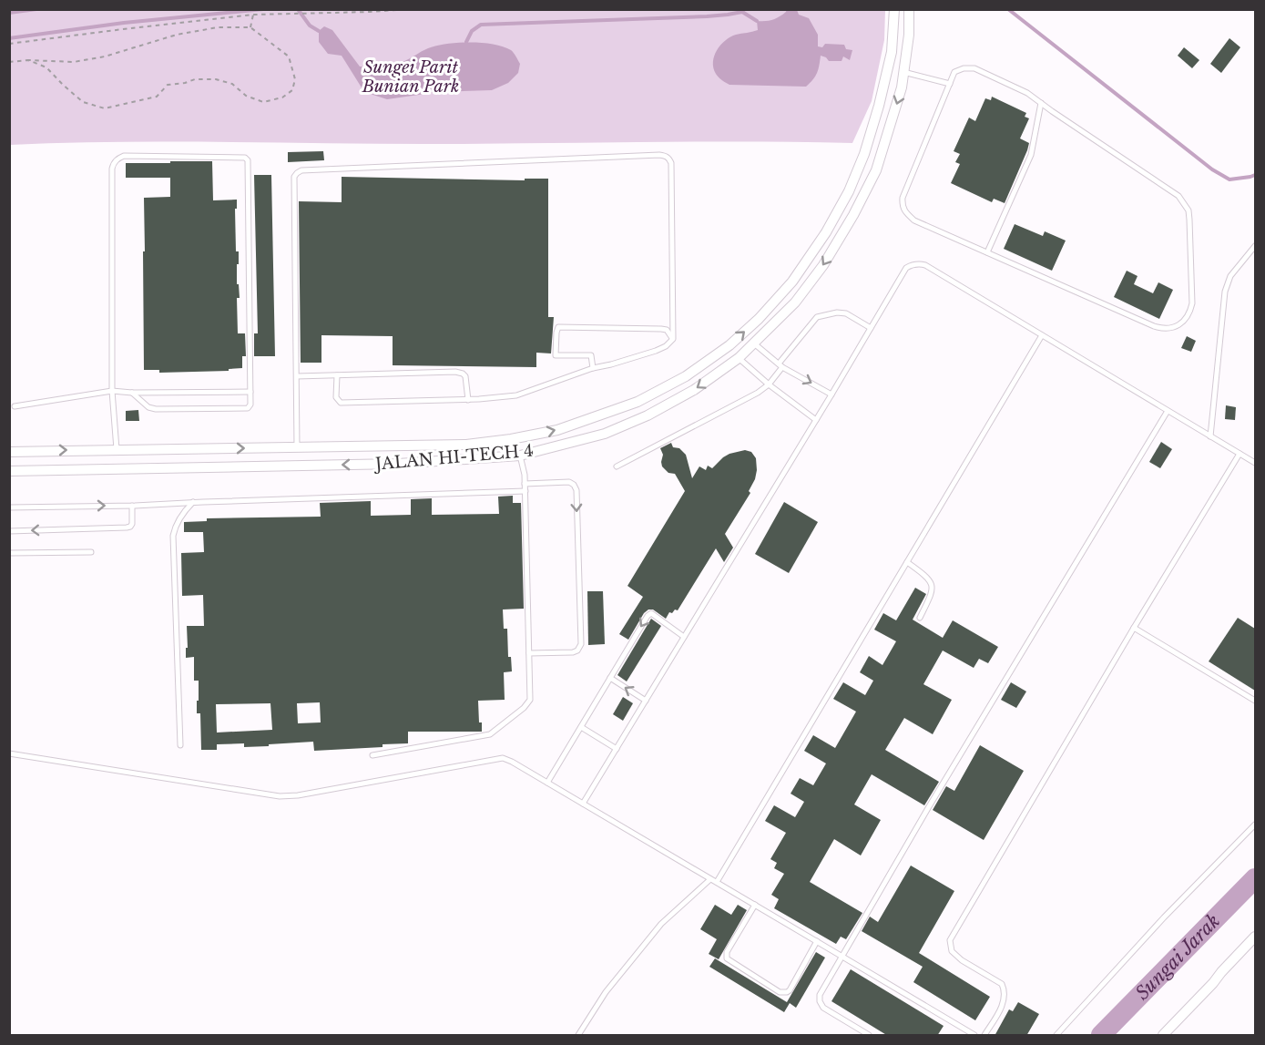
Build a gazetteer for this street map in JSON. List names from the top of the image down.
{
  "streets": {
    "street": ["JALAN HI-TECH 4"]
  },
  "water": ["Sungai Jarak"],
  "parks": ["Sungei Parit Bunian Park"]
}
